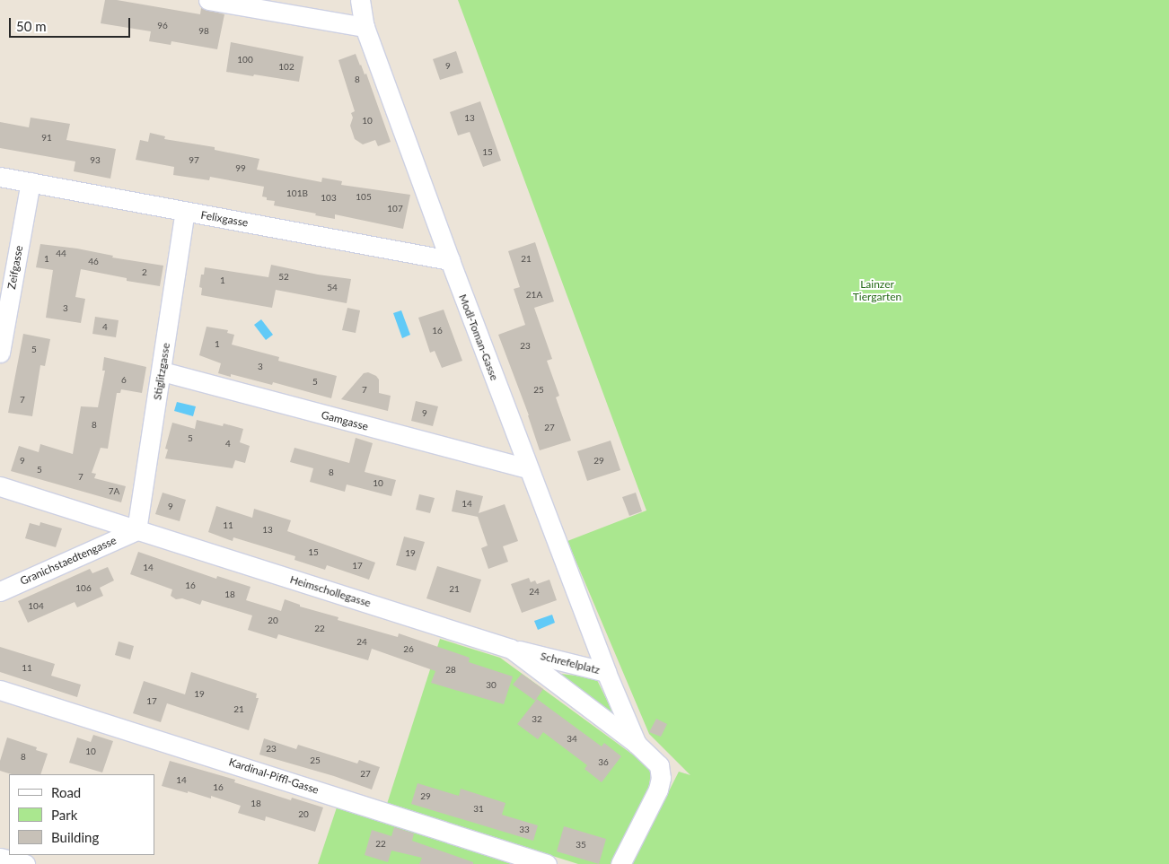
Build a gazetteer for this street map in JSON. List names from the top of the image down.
{
  "streets": {
    "street": [
      "Felixgasse",
      "Zeifgasse",
      "Modl-Toman-Gasse",
      "Stiglitzgasse",
      "Gamgasse",
      "Granichstaedtengasse",
      "Heimschollegasse",
      "Schrefelplatz",
      "Kardinal-Piffl-Gasse"
    ]
  },
  "crossings": [
    ["Felixgasse", "Zeifgasse"],
    ["Felixgasse", "Modl-Toman-Gasse"],
    ["Felixgasse", "Stiglitzgasse"],
    ["Modl-Toman-Gasse", "Gamgasse"],
    ["Modl-Toman-Gasse", "Schrefelplatz"],
    ["Stiglitzgasse", "Gamgasse"],
    ["Stiglitzgasse", "Granichstaedtengasse"],
    ["Stiglitzgasse", "Heimschollegasse"],
    ["Granichstaedtengasse", "Heimschollegasse"],
    ["Heimschollegasse", "Schrefelplatz"]
  ],
  "parks": ["Lainzer Tiergarten"],
  "house_numbers": [
    "96",
    "98",
    "100",
    "9",
    "102",
    "8",
    "13",
    "10",
    "91",
    "15",
    "93",
    "97",
    "99",
    "101B",
    "105",
    "103",
    "107",
    "44",
    "1",
    "21",
    "46",
    "2",
    "52",
    "1",
    "54",
    "21A",
    "3",
    "4",
    "16",
    "1",
    "23",
    "5",
    "3",
    "6",
    "5",
    "7",
    "25",
    "7",
    "9",
    "8",
    "27",
    "5",
    "4",
    "9",
    "29",
    "5",
    "8",
    "7",
    "10",
    "7A",
    "14",
    "9",
    "11",
    "13",
    "15",
    "19",
    "17",
    "14",
    "16",
    "106",
    "21",
    "24",
    "18",
    "104",
    "20",
    "22",
    "24",
    "26",
    "11",
    "28",
    "30",
    "19",
    "17",
    "21",
    "32",
    "34",
    "23",
    "10",
    "8",
    "25",
    "36",
    "27",
    "14",
    "16",
    "29",
    "18",
    "31",
    "20",
    "33",
    "22",
    "35"
  ],
  "legend": ["Road", "Park", "Building"],
  "scale_bar": "50 m"
}
